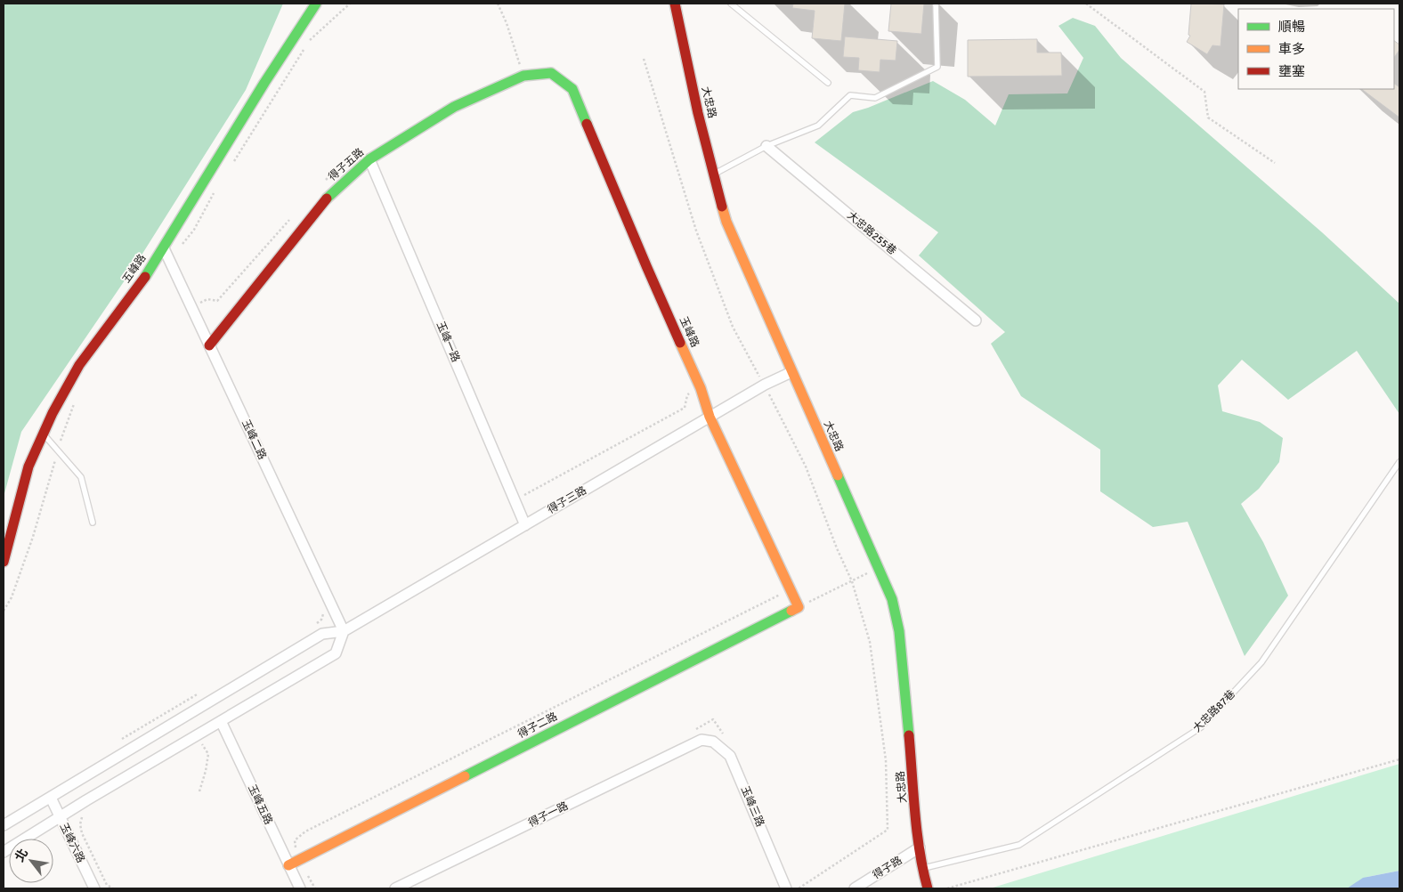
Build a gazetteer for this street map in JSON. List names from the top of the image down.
{
  "streets": {
    "street": [
      "大忠路",
      "得子五路",
      "大忠路255巷",
      "五峰路",
      "玉峰路",
      "玉峰一路",
      "玉峰二路",
      "得子三路",
      "得子二路",
      "玉峰五路",
      "玉峰三路",
      "得子一路",
      "玉峰六路",
      "得子路"
    ],
    "lane": ["大忠路87巷"]
  },
  "crossings": [
    ["大忠路", "得子三路"],
    ["大忠路", "大忠路87巷"],
    ["大忠路", "得子路"],
    ["得子五路", "玉峰路"],
    ["得子五路", "玉峰一路"],
    ["得子五路", "玉峰二路"],
    ["五峰路", "玉峰二路"],
    ["玉峰路", "得子三路"],
    ["玉峰路", "得子二路"],
    ["玉峰一路", "得子三路"],
    ["玉峰二路", "得子三路"],
    ["得子二路", "玉峰五路"],
    ["玉峰三路", "得子一路"]
  ],
  "legend": ["順暢", "車多", "壅塞"],
  "north": "top left"
}
